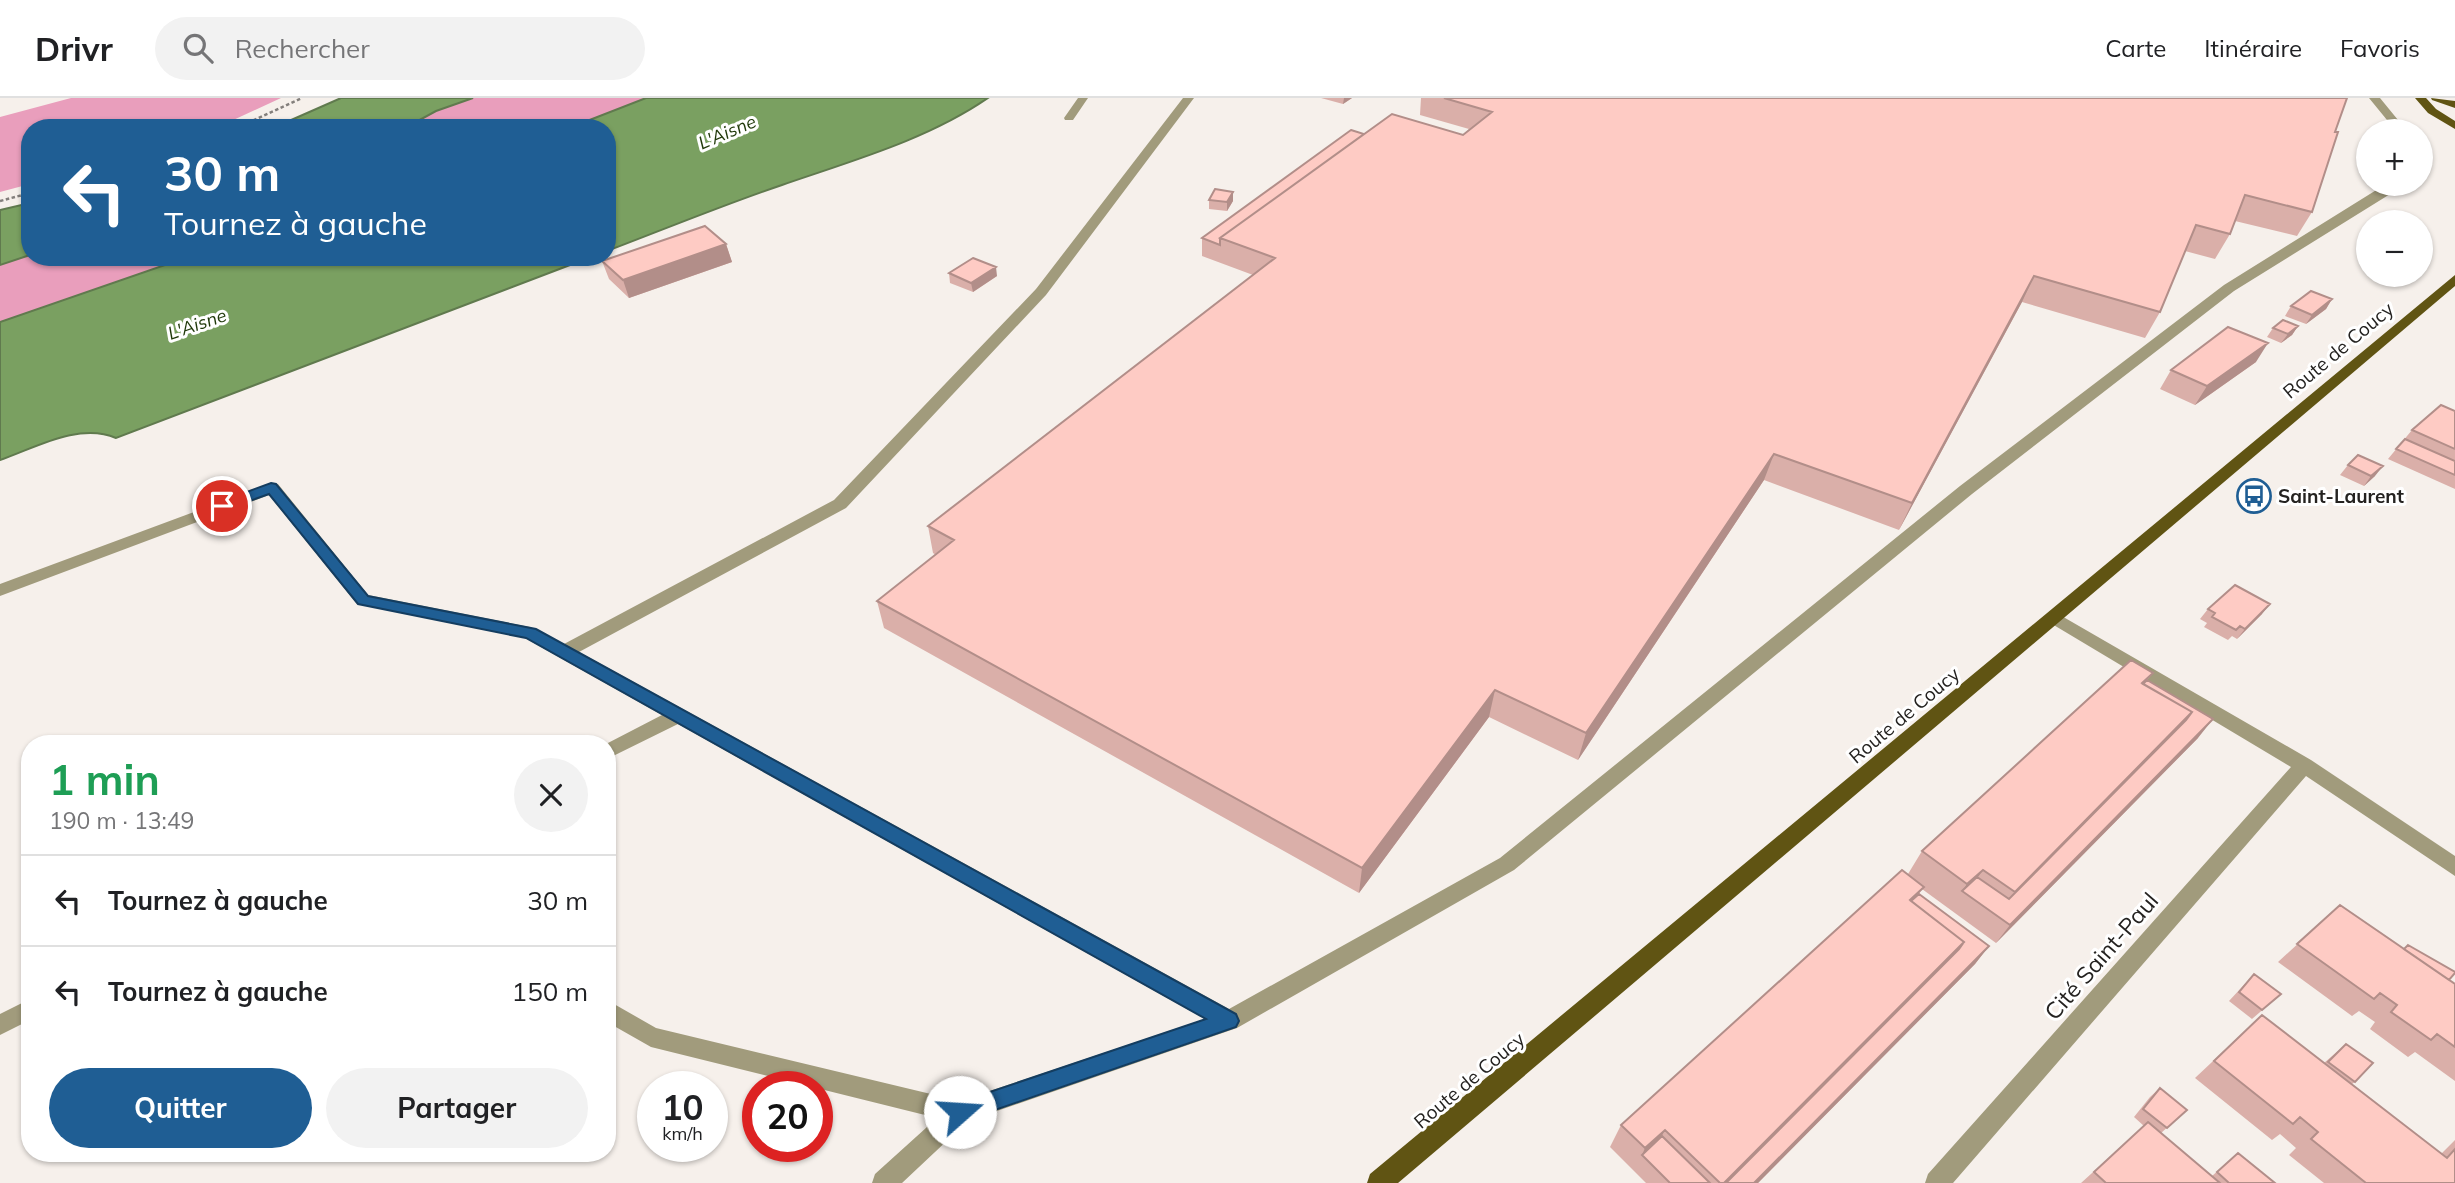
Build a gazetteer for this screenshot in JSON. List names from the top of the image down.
{
  "streets": {
    "main road": ["Route de Coucy"],
    "street": ["Cité Saint-Paul"]
  },
  "water": ["L'Aisne"],
  "places": {
    "bus stop": ["Saint-Laurent"]
  },
  "page": {
    "header": "Drivr",
    "search": "Rechercher",
    "nav": ["Carte", "Itinéraire", "Favoris"],
    "map_buttons": ["+", "−"],
    "turn": ["30 m", "Tournez à gauche"],
    "heading": ["1 min", "190 m · 13:49"],
    "list": [
      {
        "name": "Tournez à gauche",
        "value": "30 m"
      },
      {
        "name": "Tournez à gauche",
        "value": "150 m"
      }
    ],
    "buttons": ["Quitter", "Partager"],
    "speed": "10 km/h",
    "limit": "20"
  }
}
